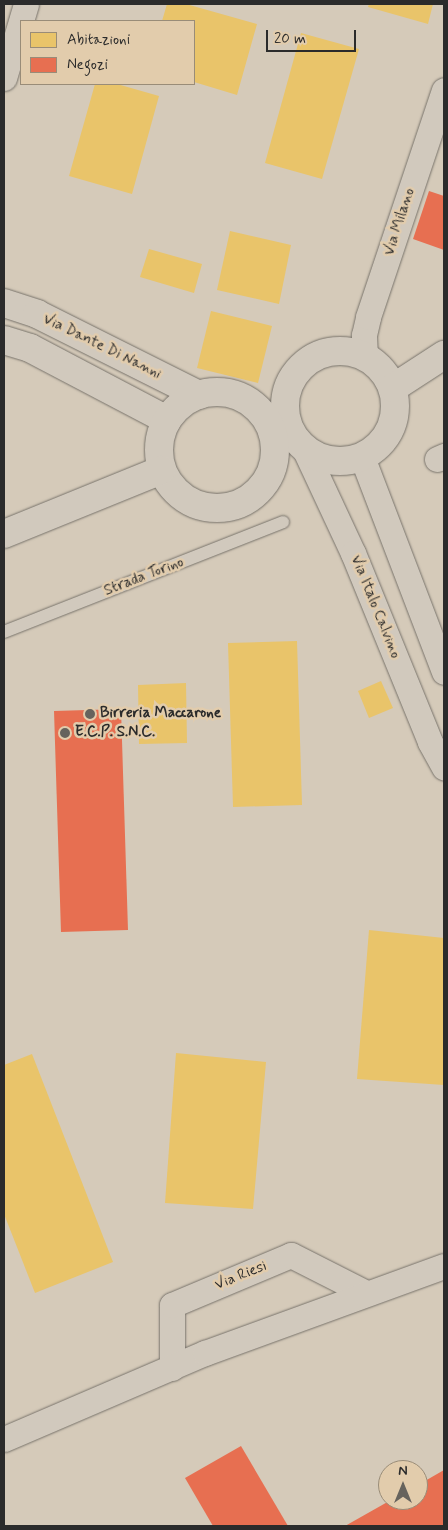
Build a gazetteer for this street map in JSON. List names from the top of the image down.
{
  "streets": {
    "street": [
      "Via Milano",
      "Via Dante Di Nanni",
      "Via Italo Calvino",
      "Via Riesi"
    ],
    "lane": ["Strada Torino"]
  },
  "crossings": [
    ["Via Milano", "Via Italo Calvino"]
  ],
  "places": ["Birreria Maccarone", "E.C.P. S.N.C."],
  "legend": ["Abitazioni", "Negozi"],
  "scale_bar": "20 m",
  "north": "top"
}
